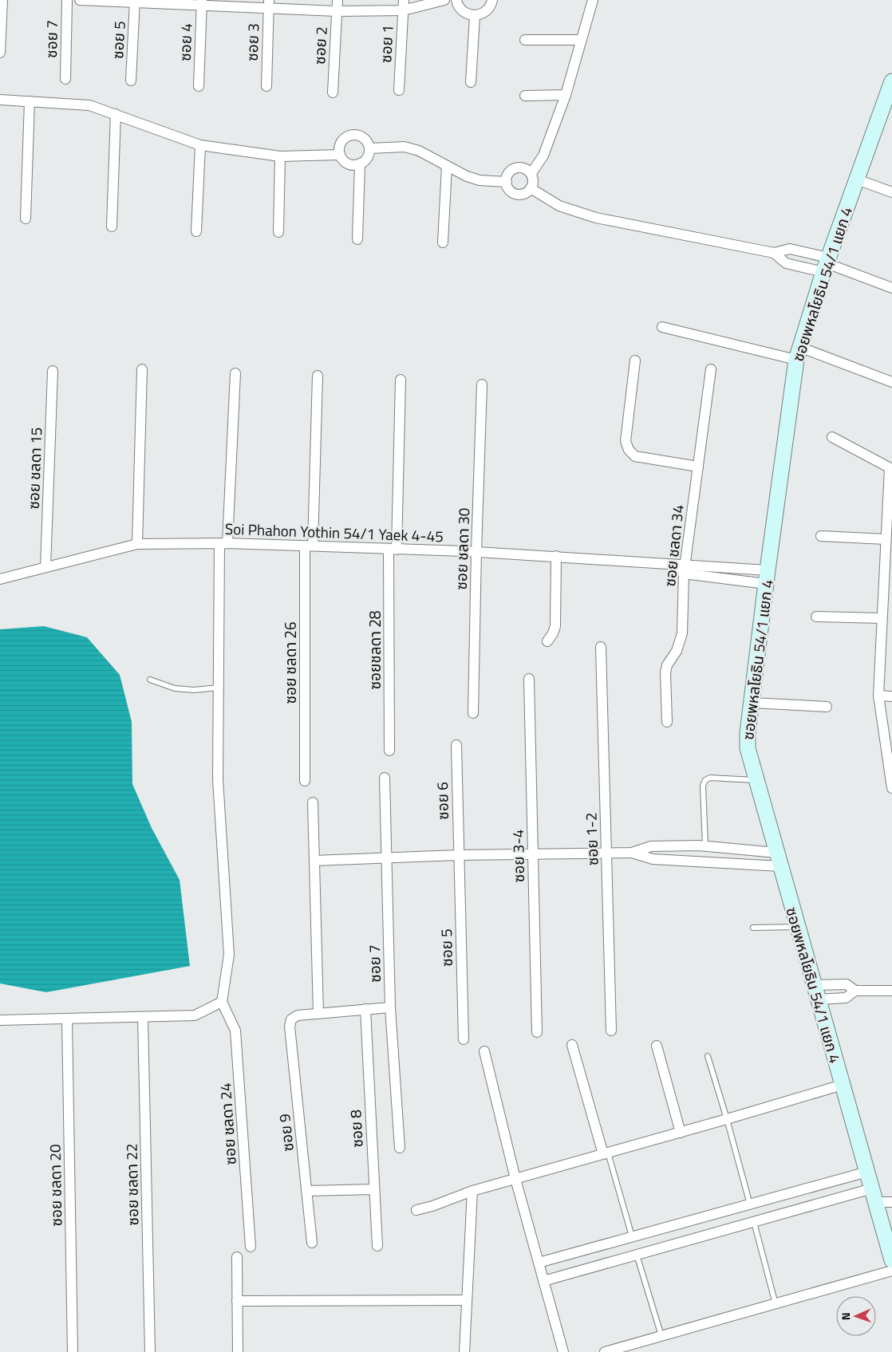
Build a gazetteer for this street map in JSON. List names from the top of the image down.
{
  "streets": {
    "street": [
      "ซอย 7",
      "ซอย 5",
      "ซอย 4",
      "ซอย 3",
      "ซอย 1",
      "ซอย 2",
      "ซอยพหลโยธิน 54/1 แยก 4",
      "ซอย ชลดา 15",
      "Soi Phahon Yothin 54/1 Yaek 4-45",
      "ซอย ชลดา 34",
      "ซอย ชลดา 30",
      "ซอยชลดา 28",
      "ซอย ชลดา 26",
      "ซอย 6",
      "ซอย 1-2",
      "ซอย 3-4",
      "ซอย ชลดา 24",
      "ซอย 8",
      "ซอย 9",
      "ซอย ชลดา 22",
      "ซอย ชลดา 20"
    ]
  },
  "crossings": [
    ["ซอย 5", "ซอย 6"],
    ["ซอย ชลดา 15", "Soi Phahon Yothin 54/1 Yaek 4-45"],
    ["Soi Phahon Yothin 54/1 Yaek 4-45", "ซอย ชลดา 34"],
    ["Soi Phahon Yothin 54/1 Yaek 4-45", "ซอย ชลดา 30"],
    ["Soi Phahon Yothin 54/1 Yaek 4-45", "ซอยชลดา 28"],
    ["Soi Phahon Yothin 54/1 Yaek 4-45", "ซอย ชลดา 26"]
  ],
  "north": "left"
}
